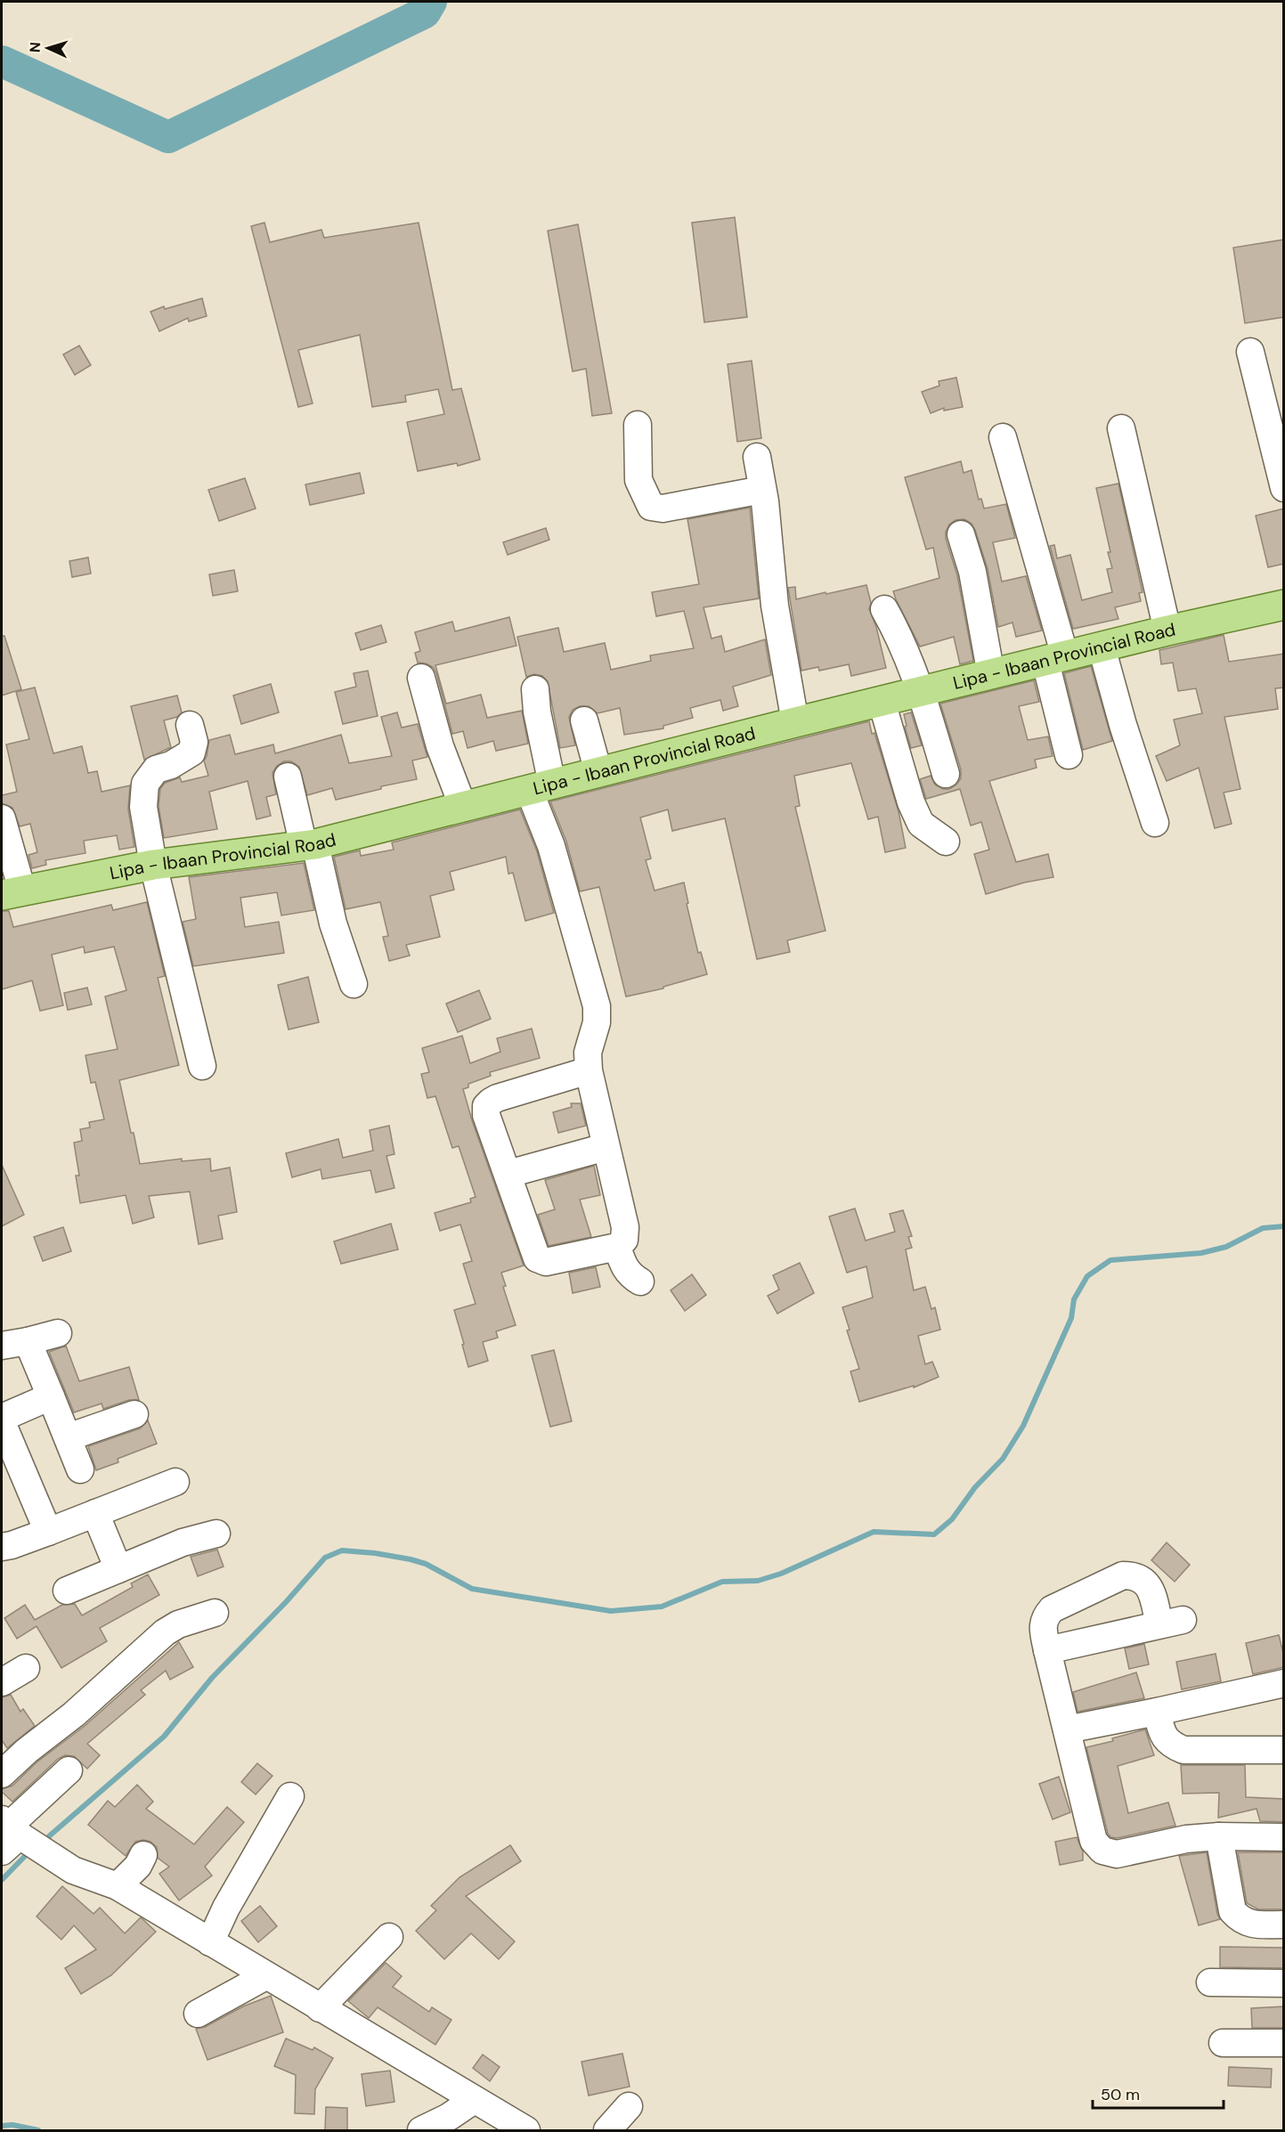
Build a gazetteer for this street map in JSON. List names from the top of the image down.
{
  "streets": {
    "main road": ["Lipa - Ibaan Provincial Road"]
  },
  "scale_bar": "50 m",
  "north": "left"
}
